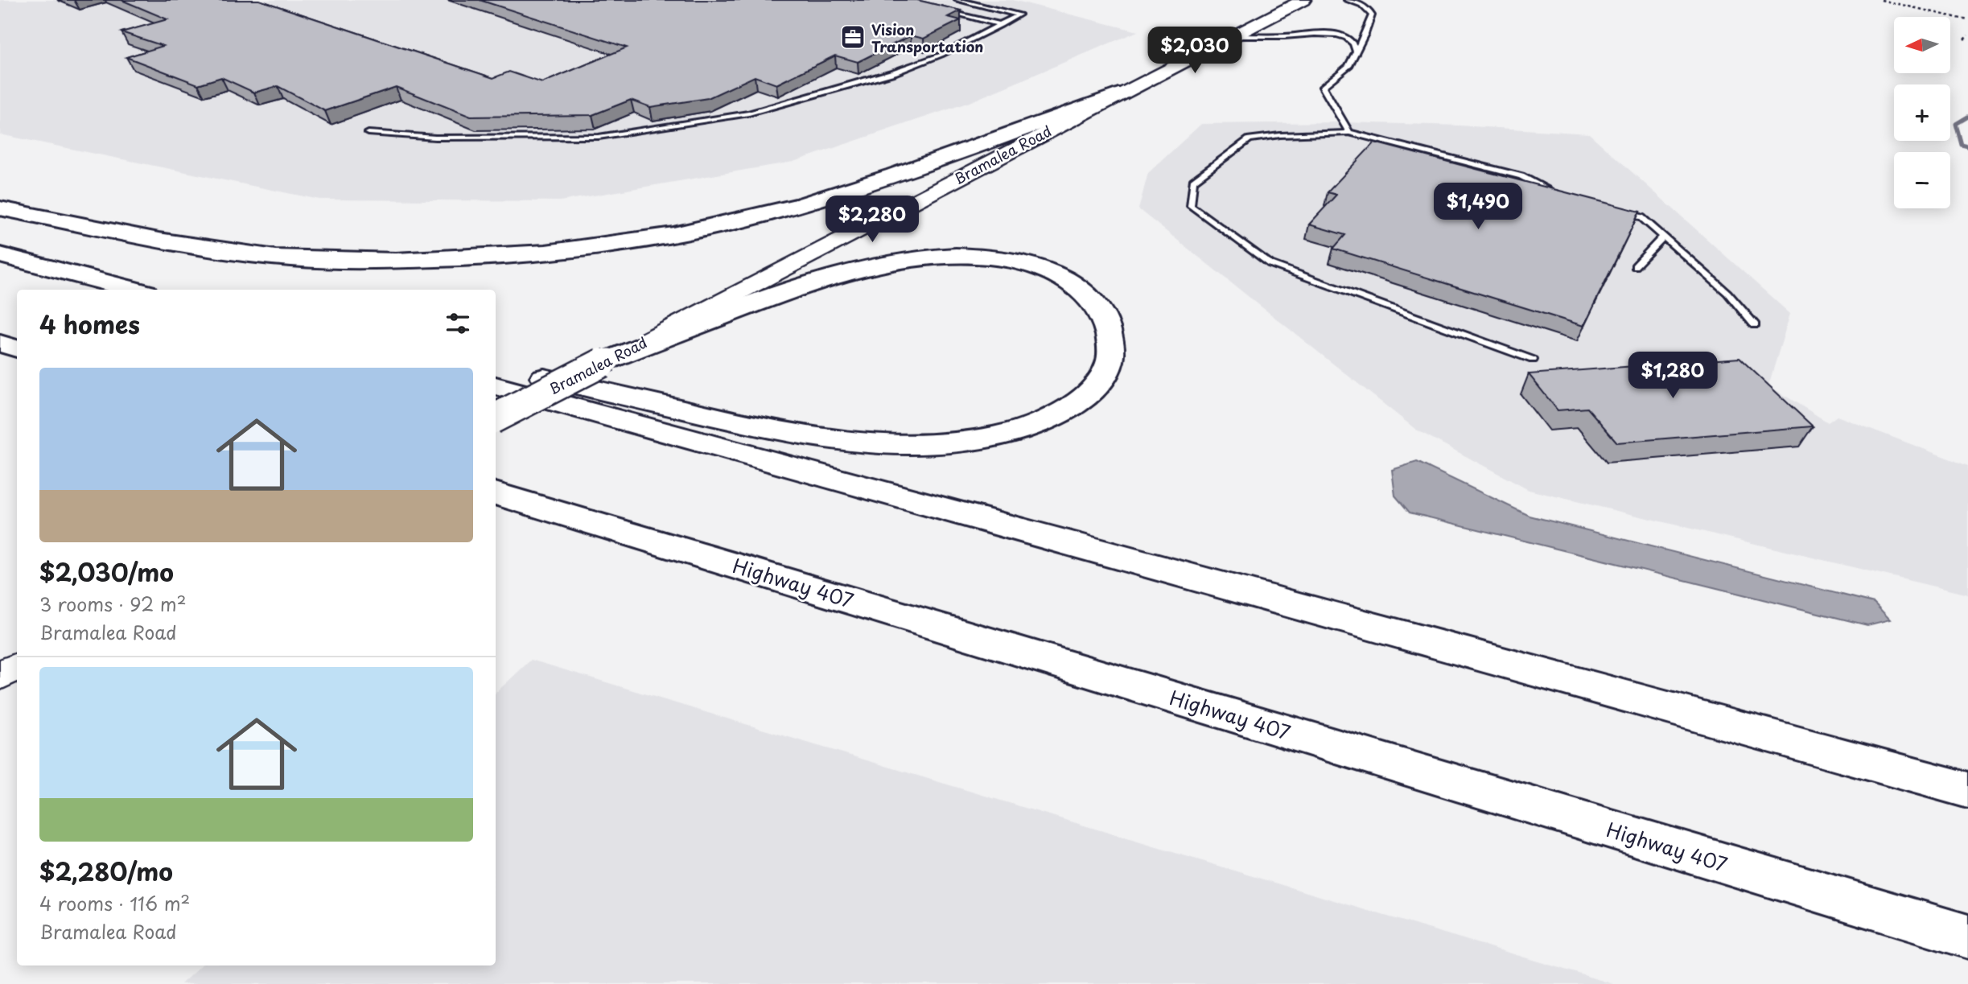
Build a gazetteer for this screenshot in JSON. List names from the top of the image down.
{
  "streets": {
    "highway": ["Highway 407"],
    "main road": ["Bramalea Road"]
  },
  "places": {
    "office": ["Vision Transportation"]
  },
  "north": "left",
  "page": {
    "map_buttons": ["+", "−"],
    "price": [
      "$2,030",
      "$1,490",
      "$2,280",
      "$1,280"
    ],
    "heading": "4 homes",
    "list": [
      {
        "name": "$2,030/mo",
        "note": "3 rooms · 92 m² · Bramalea Road"
      },
      {
        "name": "$2,280/mo",
        "note": "4 rooms · 116 m² · Bramalea Road"
      }
    ]
  }
}
